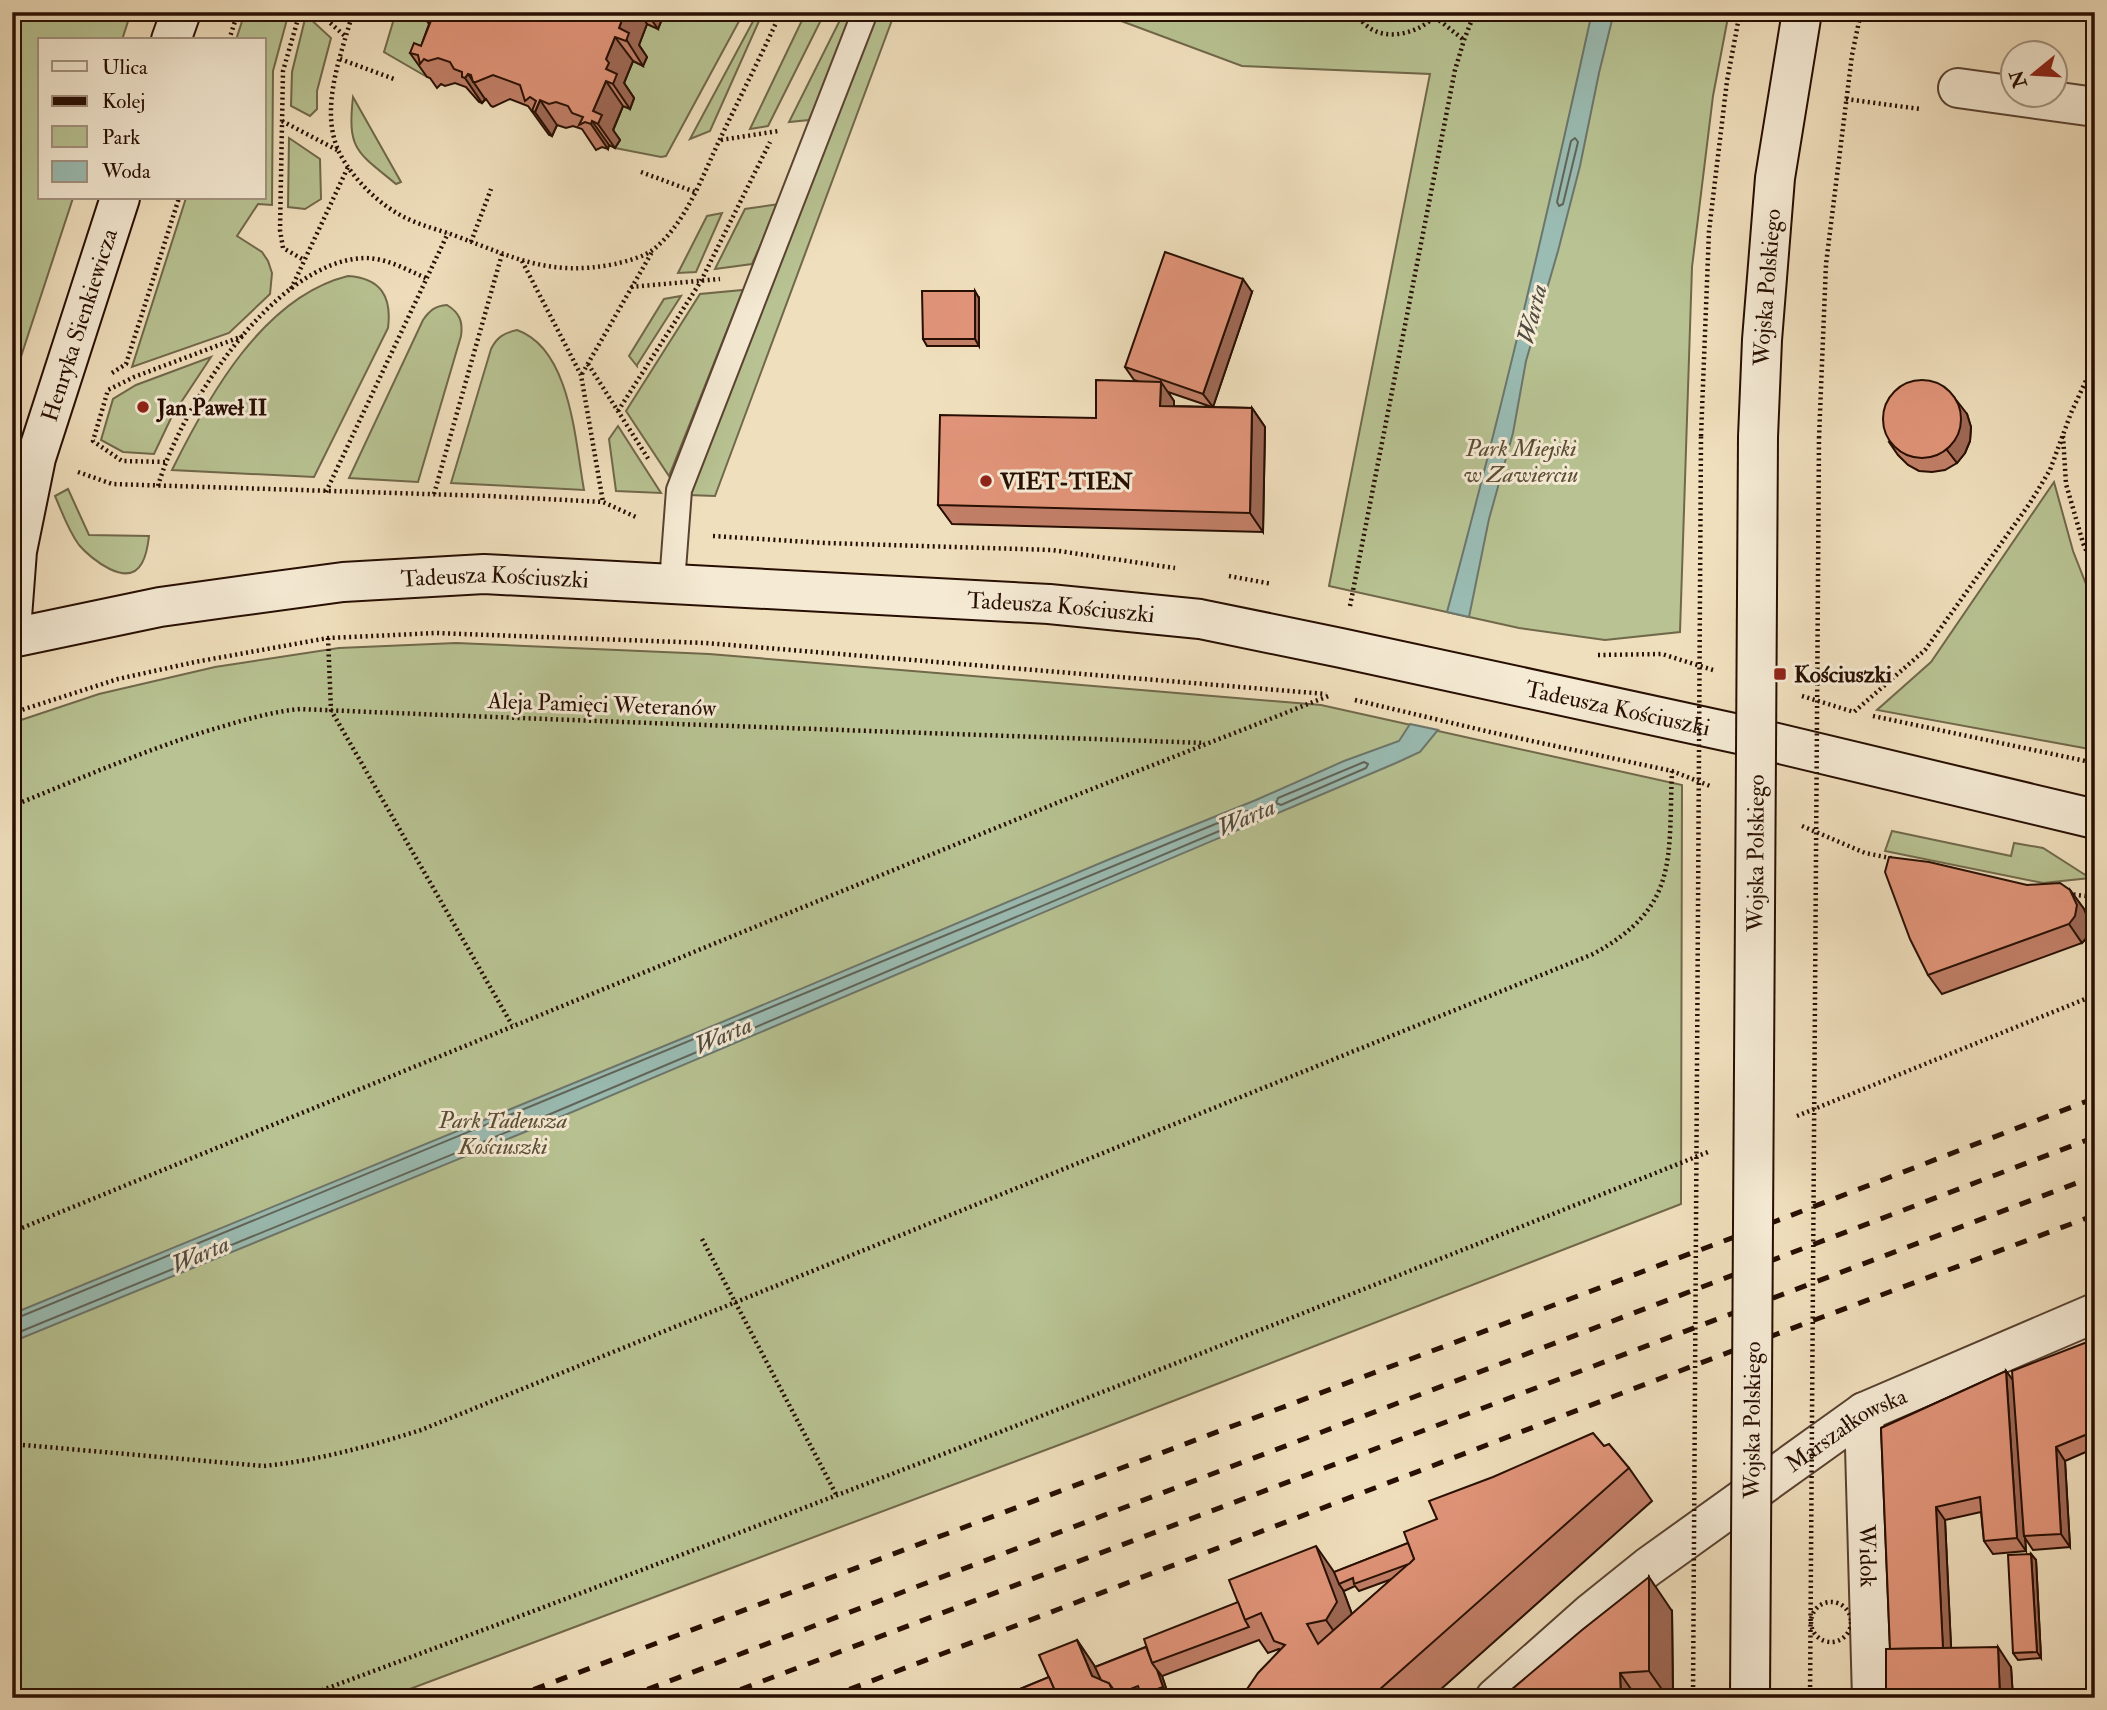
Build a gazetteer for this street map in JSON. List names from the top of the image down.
{
  "streets": {
    "street": [
      "Wojska Polskiego",
      "Henryka Sienkiewicza",
      "Tadeusza Kościuszki",
      "Marszałkowska",
      "Widok"
    ],
    "path": ["Aleja Pamięci Weteranów"]
  },
  "crossings": [
    ["Marszałkowska", "Widok"]
  ],
  "water": ["Warta"],
  "parks": ["Park Miejski w Zawierciu", "Park Tadeusza Kościuszki"],
  "places": {
    "other": ["Jan Paweł II", "VIET-TIEN"],
    "transit": ["Kościuszki"]
  },
  "legend": [
    "Ulica",
    "Kolej",
    "Park",
    "Woda"
  ],
  "north": "left"
}
